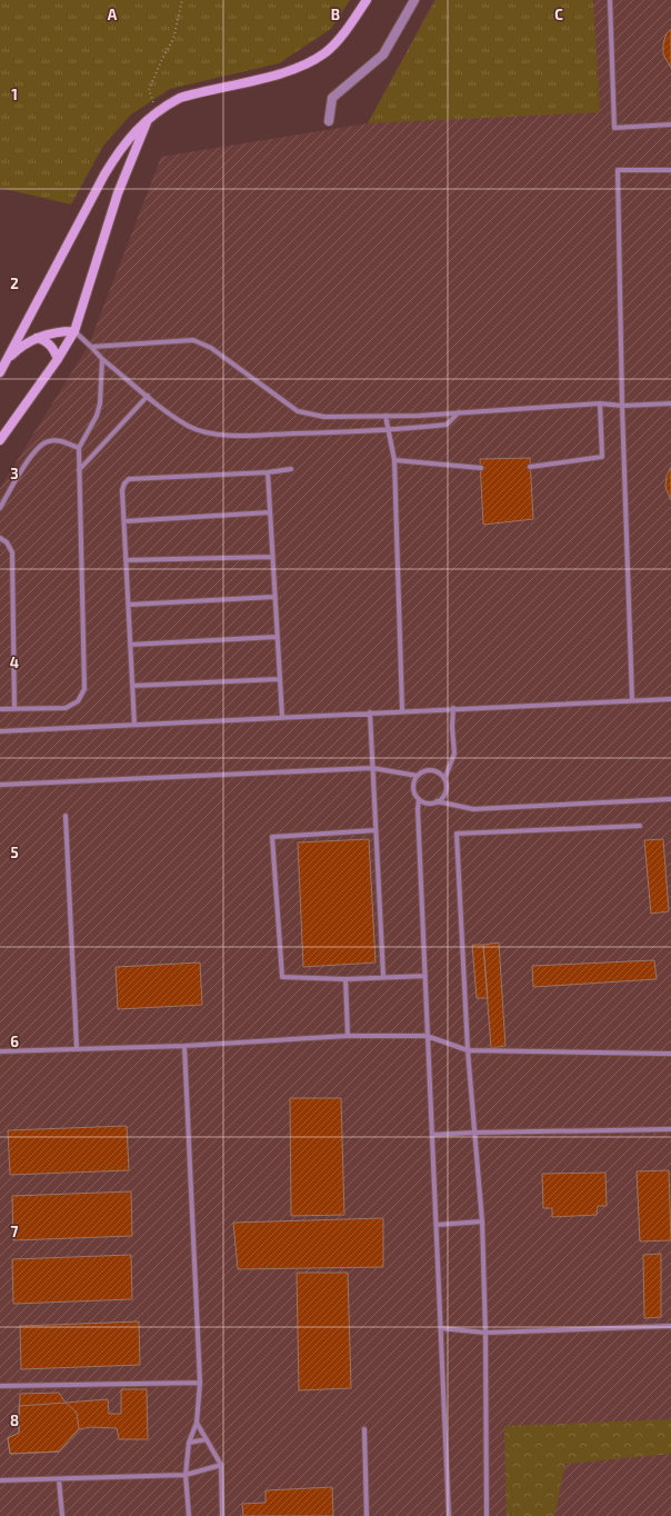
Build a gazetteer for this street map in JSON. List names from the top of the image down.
{
  "grid": {
    "columns": ["A", "B", "C"],
    "rows": [
      "1",
      "2",
      "3",
      "4",
      "5",
      "6",
      "7",
      "8"
    ]
  }
}
